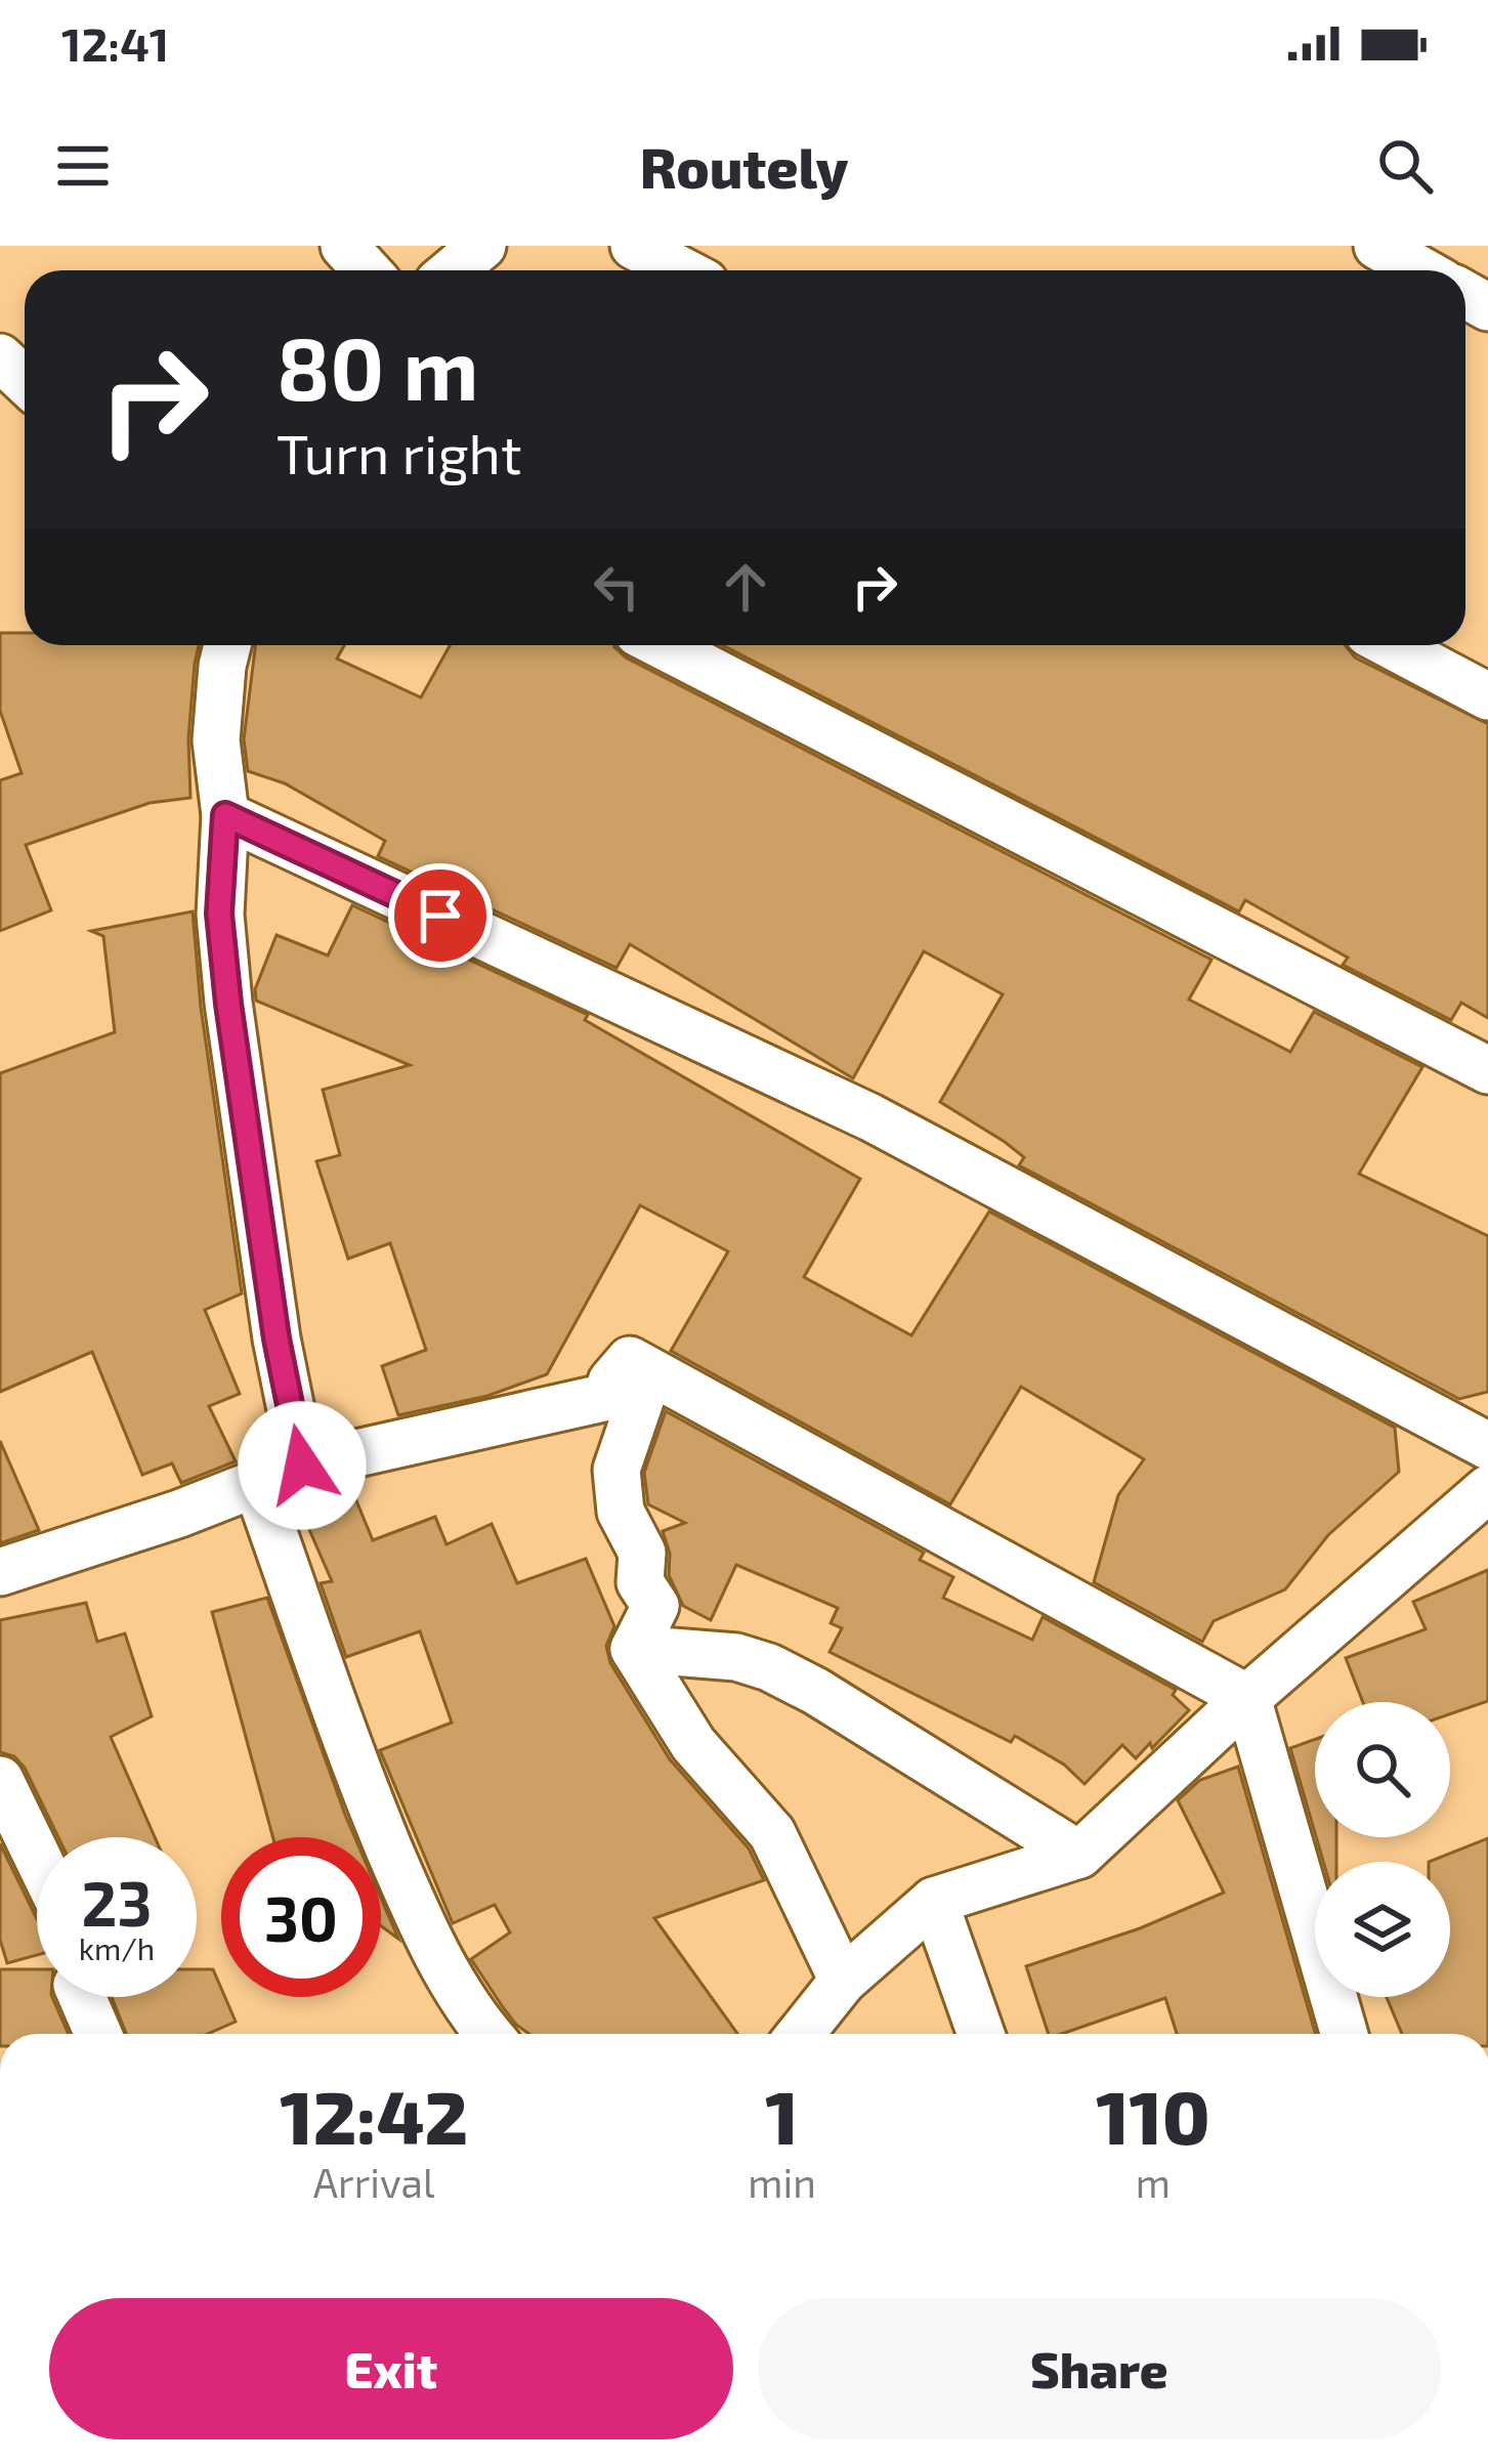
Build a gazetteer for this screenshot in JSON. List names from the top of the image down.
{
  "page": {
    "status": "12:41",
    "header": "Routely",
    "turn": ["80 m", "Turn right"],
    "speed": "23 km/h",
    "limit": "30",
    "eta": [
      "12:42",
      "Arrival",
      "1",
      "min",
      "110",
      "m"
    ],
    "buttons": ["Exit", "Share"]
  }
}
